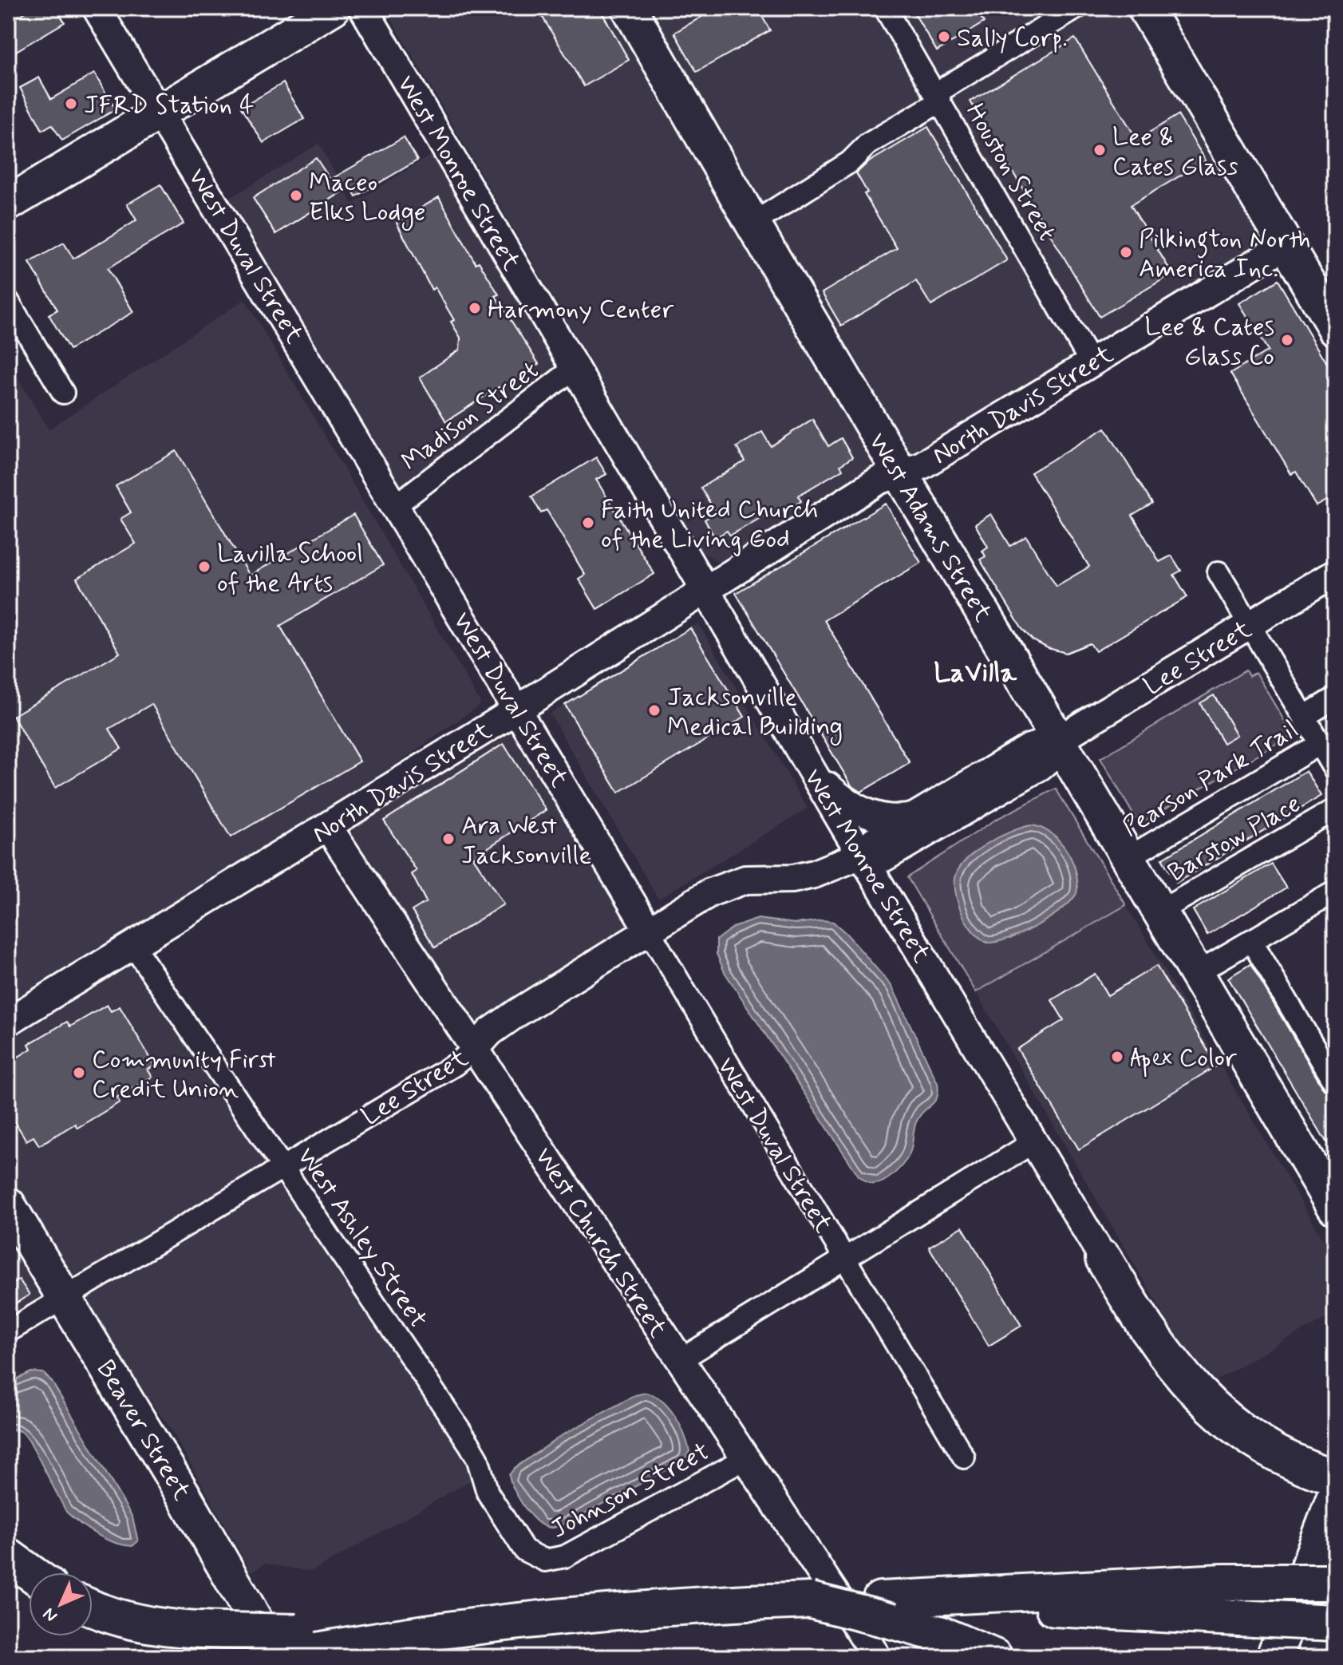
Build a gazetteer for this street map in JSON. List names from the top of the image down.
{
  "streets": {
    "main road": ["West Adams Street", "Beaver Street"],
    "street": [
      "Houston Street",
      "West Monroe Street",
      "West Duval Street",
      "North Davis Street",
      "Madison Street",
      "Lee Street",
      "Pearson Park Trail",
      "Barstow Place",
      "West Ashley Street",
      "West Church Street",
      "Johnson Street"
    ]
  },
  "crossings": [
    ["Houston Street", "North Davis Street"],
    ["West Monroe Street", "North Davis Street"],
    ["West Monroe Street", "Madison Street"],
    ["West Monroe Street", "Lee Street"],
    ["West Duval Street", "North Davis Street"],
    ["West Duval Street", "Madison Street"],
    ["West Duval Street", "Lee Street"],
    ["North Davis Street", "West Adams Street"],
    ["North Davis Street", "West Ashley Street"],
    ["North Davis Street", "West Church Street"],
    ["West Adams Street", "Lee Street"],
    ["West Adams Street", "Pearson Park Trail"],
    ["West Adams Street", "Barstow Place"],
    ["Lee Street", "West Ashley Street"],
    ["Lee Street", "West Church Street"],
    ["Lee Street", "Beaver Street"],
    ["West Ashley Street", "Johnson Street"],
    ["West Church Street", "Johnson Street"]
  ],
  "districts": ["LaVilla"],
  "places": [
    "Sally Corp.",
    "JFRD Station 4",
    "Lee & Cates Glass",
    "Maceo Elks Lodge",
    "Pilkington North America Inc.",
    "Harmony Center",
    "Lee & Cates Glass Co",
    "Faith United Church of the Living God",
    "Lavilla School of the Arts",
    "Jacksonville Medical Building",
    "Ara West Jacksonville",
    "Apex Color",
    "Community First Credit Union"
  ],
  "north": "bottom left"
}
